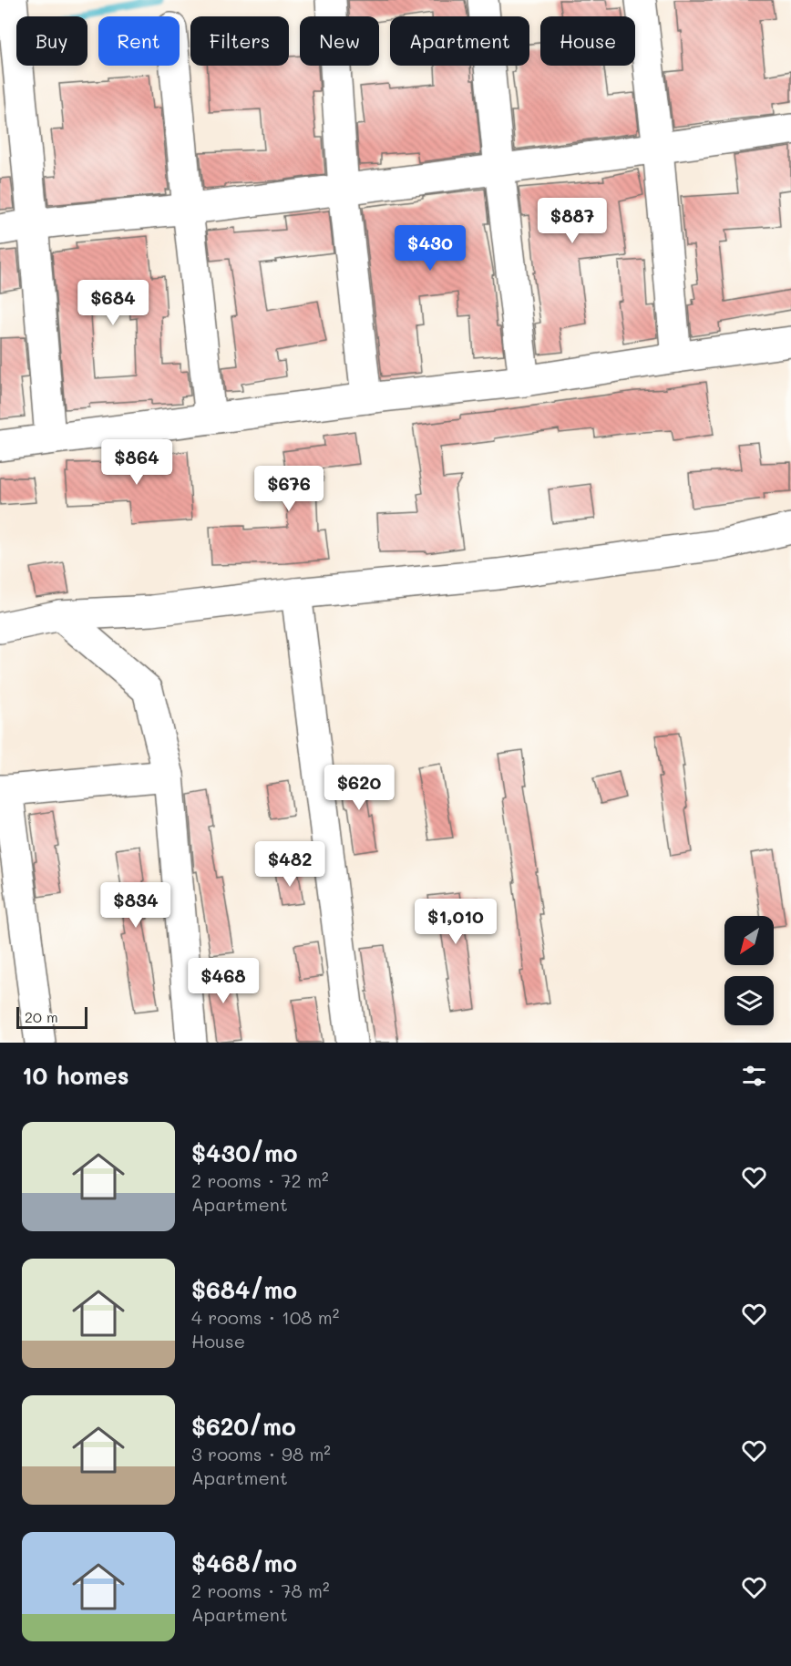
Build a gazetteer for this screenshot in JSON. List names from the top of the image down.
{
  "scale_bar": "20 m",
  "north": "bottom left",
  "page": {
    "chip": [
      "Buy",
      "Rent",
      "Filters",
      "New",
      "Apartment",
      "House"
    ],
    "price": [
      "$887",
      "$430",
      "$684",
      "$864",
      "$676",
      "$620",
      "$482",
      "$834",
      "$1,010",
      "$468"
    ],
    "scale": "20 m",
    "heading": "10 homes",
    "list": [
      {
        "name": "$430/mo",
        "note": "2 rooms · 72 m² · Apartment"
      },
      {
        "name": "$684/mo",
        "note": "4 rooms · 108 m² · House"
      },
      {
        "name": "$620/mo",
        "note": "3 rooms · 98 m² · Apartment"
      },
      {
        "name": "$468/mo",
        "note": "2 rooms · 78 m² · Apartment"
      }
    ]
  }
}
